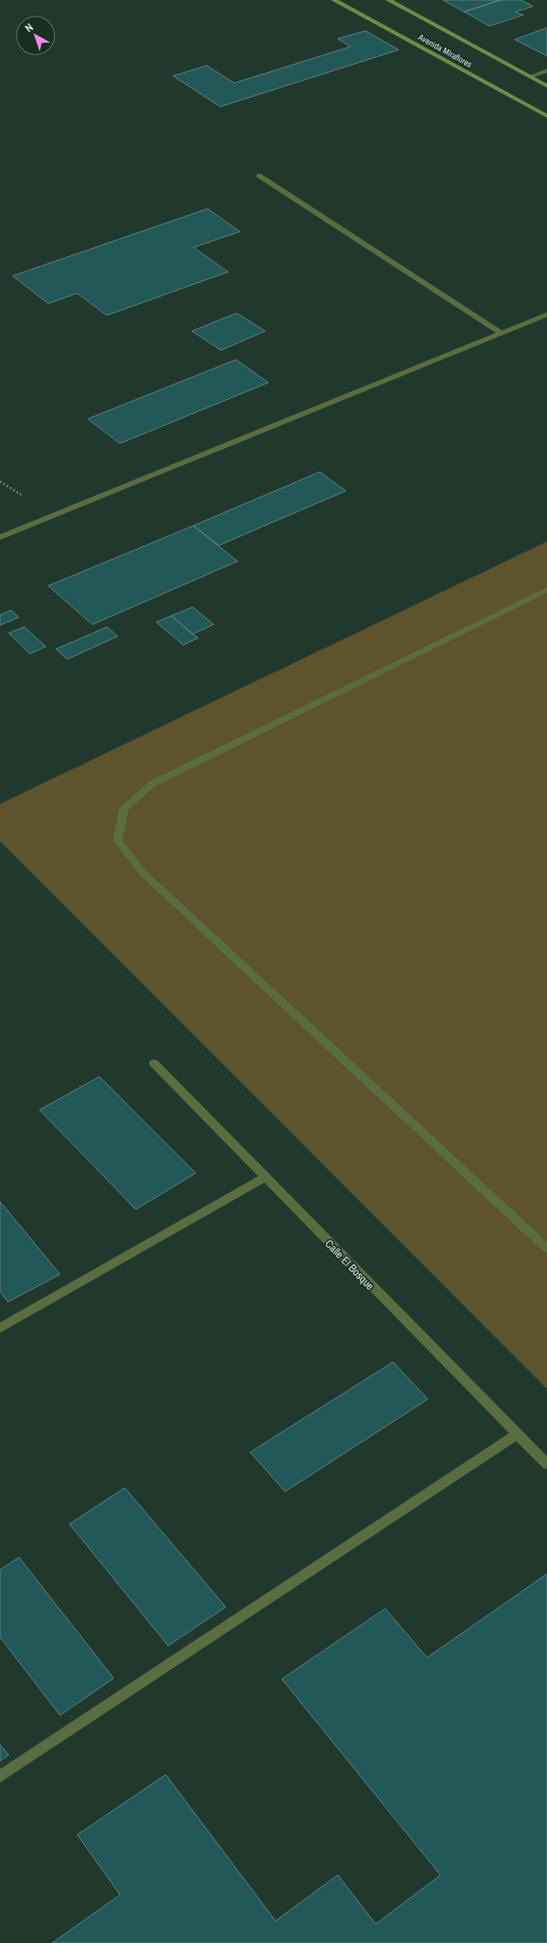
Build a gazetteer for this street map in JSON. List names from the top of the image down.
{
  "streets": {
    "street": ["Avenida Miraflores", "Calle El Bosque"]
  },
  "north": "top left"
}
